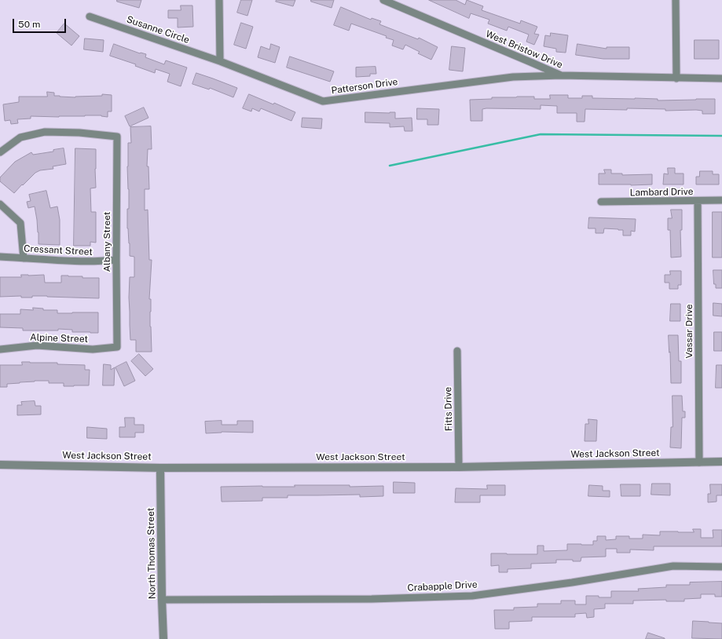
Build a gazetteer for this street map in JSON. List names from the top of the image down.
{
  "streets": {
    "street": [
      "Susanne Circle",
      "West Bristow Drive",
      "Patterson Drive",
      "Lambard Drive",
      "Albany Street",
      "Cressant Street",
      "Vassar Drive",
      "Alpine Street",
      "Fitts Drive",
      "West Jackson Street",
      "North Thomas Street",
      "Crabapple Drive"
    ]
  },
  "crossings": [
    ["Susanne Circle", "Patterson Drive"],
    ["West Bristow Drive", "Patterson Drive"],
    ["Lambard Drive", "Vassar Drive"],
    ["Albany Street", "Cressant Street"],
    ["Albany Street", "Alpine Street"],
    ["Vassar Drive", "West Jackson Street"],
    ["Fitts Drive", "West Jackson Street"],
    ["West Jackson Street", "North Thomas Street"],
    ["North Thomas Street", "Crabapple Drive"]
  ],
  "scale_bar": "50 m"
}
